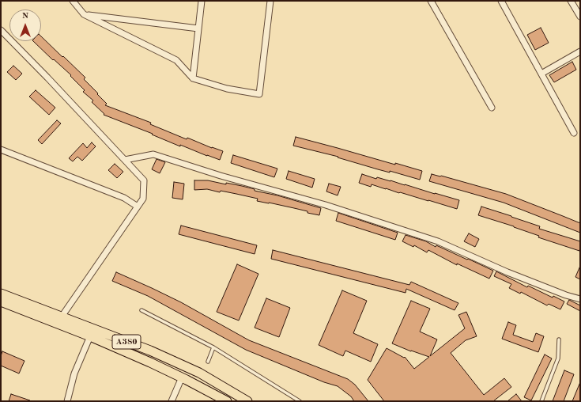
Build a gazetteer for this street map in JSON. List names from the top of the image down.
{
  "streets": {
    "highway": ["A380"]
  },
  "north": "top"
}
